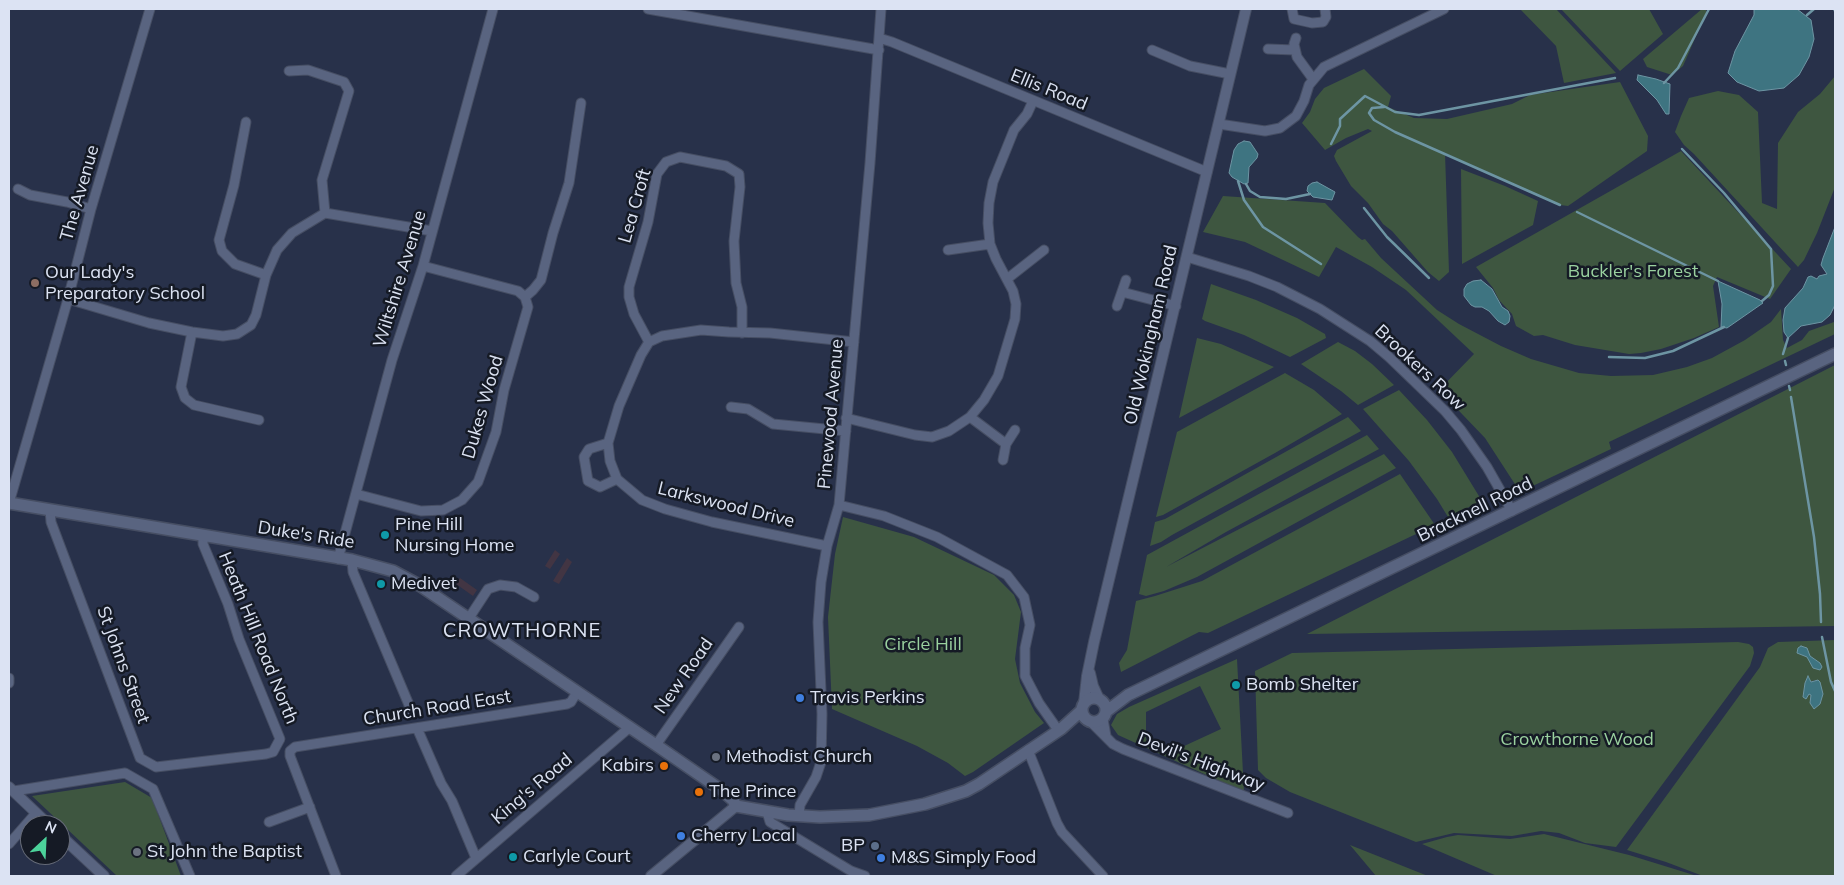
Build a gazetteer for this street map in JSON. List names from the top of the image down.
{
  "streets": {
    "main road": ["Bracknell Road", "Duke's Ride"],
    "street": [
      "Ellis Road",
      "The Avenue",
      "Lea Croft",
      "Wiltshire Avenue",
      "Old Wokingham Road",
      "Brookers Row",
      "Dukes Wood",
      "Pinewood Avenue",
      "Larkswood Drive",
      "Heath Hill Road North",
      "St Johns Street",
      "New Road",
      "Church Road East",
      "Devil's Highway",
      "King's Road"
    ]
  },
  "crossings": [
    ["Ellis Road", "Old Wokingham Road"],
    ["Ellis Road", "Pinewood Avenue"],
    ["The Avenue", "Duke's Ride"],
    ["Wiltshire Avenue", "Dukes Wood"],
    ["Wiltshire Avenue", "Duke's Ride"],
    ["Old Wokingham Road", "Brookers Row"],
    ["Old Wokingham Road", "Bracknell Road"],
    ["Old Wokingham Road", "Devil's Highway"],
    ["Brookers Row", "Bracknell Road"],
    ["Pinewood Avenue", "Larkswood Drive"],
    ["Pinewood Avenue", "Bracknell Road"],
    ["Bracknell Road", "Duke's Ride"],
    ["Bracknell Road", "Devil's Highway"],
    ["Duke's Ride", "Heath Hill Road North"],
    ["Duke's Ride", "St Johns Street"],
    ["Duke's Ride", "New Road"],
    ["Duke's Ride", "Church Road East"],
    ["Duke's Ride", "King's Road"],
    ["Heath Hill Road North", "St Johns Street"]
  ],
  "districts": ["CROWTHORNE"],
  "parks": ["Buckler's Forest", "Circle Hill", "Crowthorne Wood"],
  "places": [
    "Our Lady's Preparatory School",
    "Pine Hill Nursing Home",
    "Medivet",
    "Bomb Shelter",
    "Travis Perkins",
    "Methodist Church",
    "Kabirs",
    "The Prince",
    "Cherry Local",
    "BP",
    "St John the Baptist",
    "Carlyle Court",
    "M&S Simply Food"
  ],
  "north": "top right"
}
